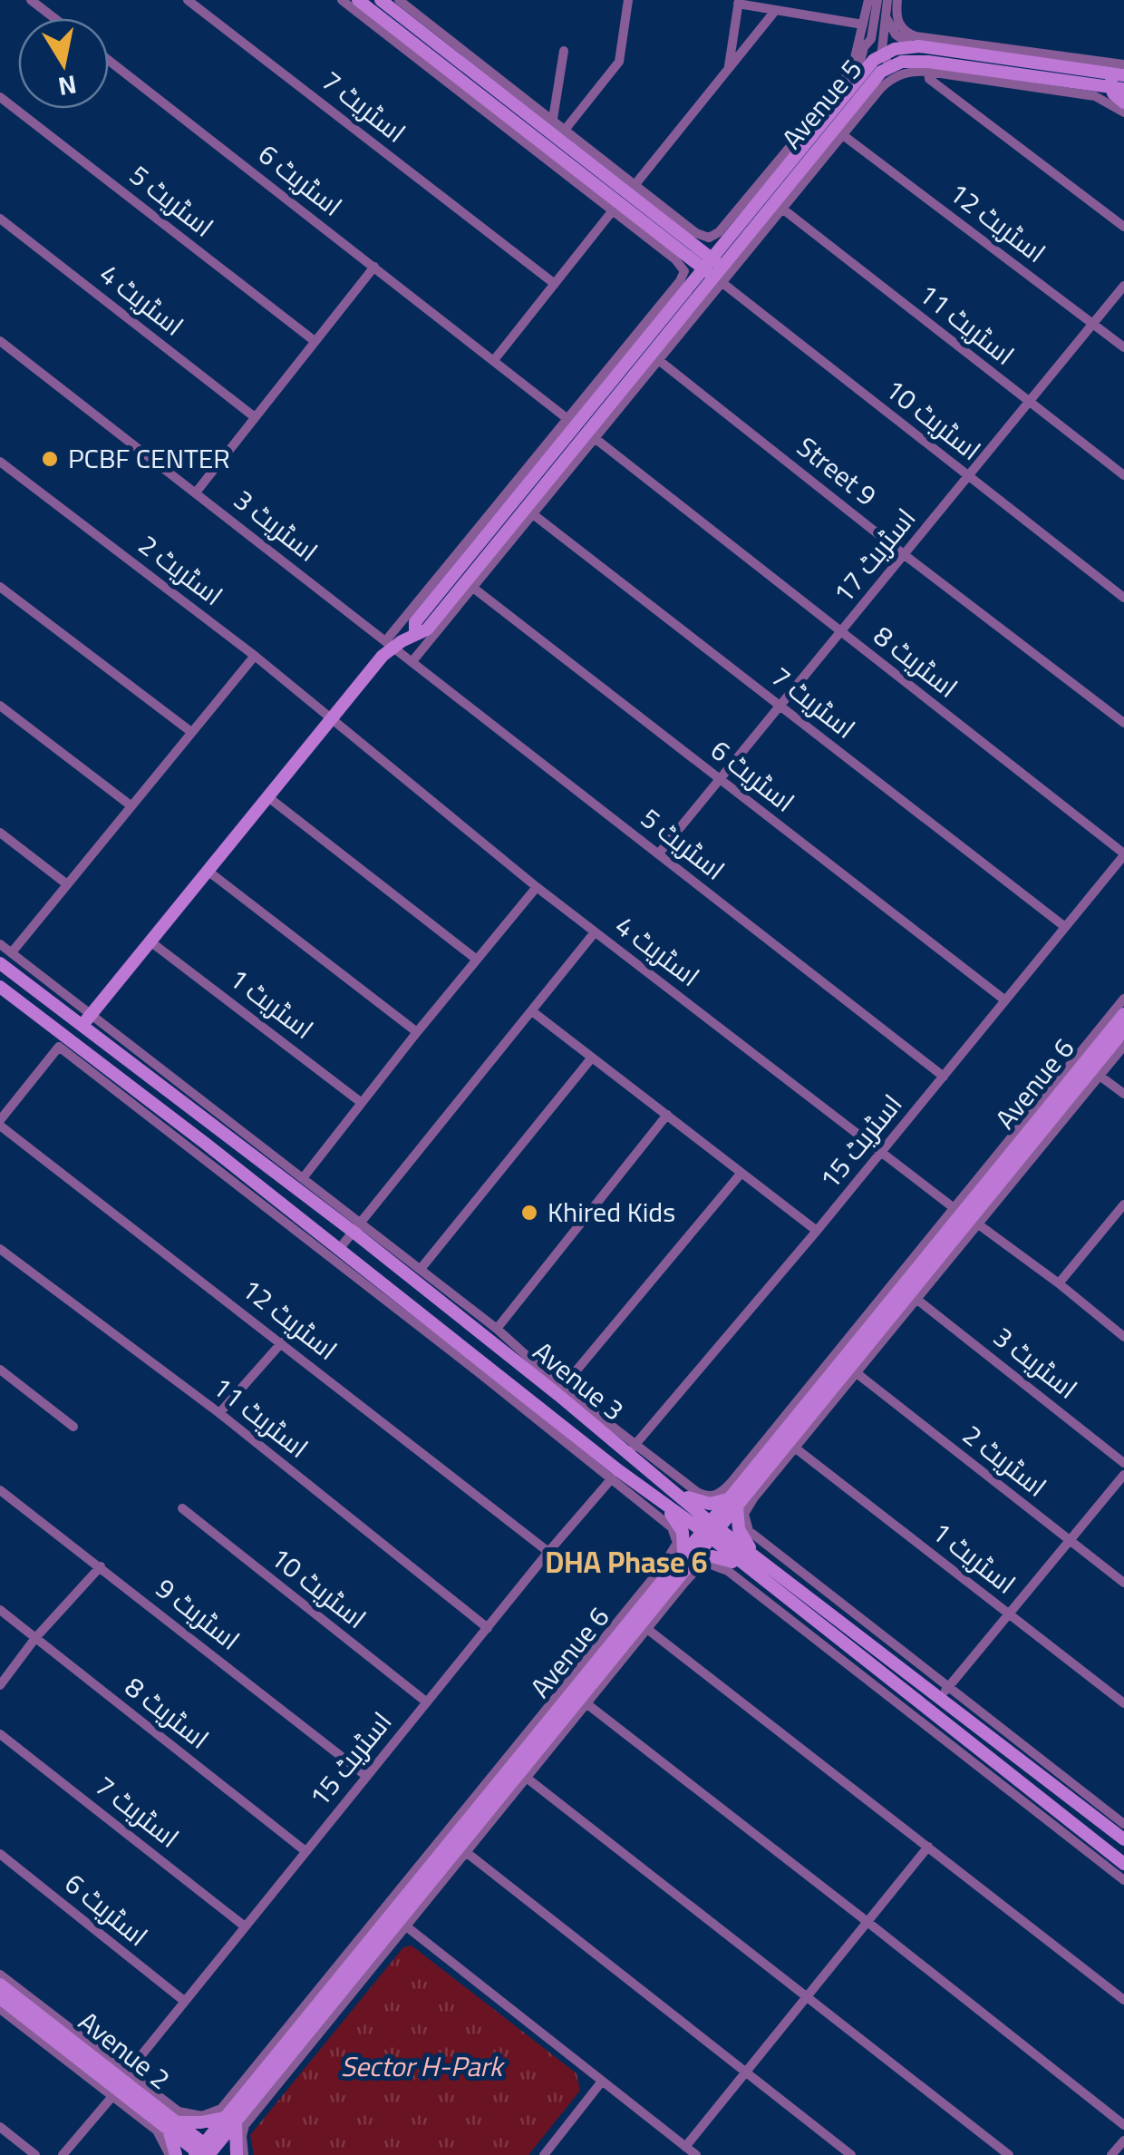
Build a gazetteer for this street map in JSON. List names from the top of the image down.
{
  "streets": {
    "main road": [
      "Avenue 5",
      "Avenue 6",
      "Avenue 3",
      "Avenue 2"
    ],
    "street": [
      "اسٹریٹ 7",
      "اسٹریٹ 6",
      "اسٹریٹ 5",
      "اسٹریٹ 12",
      "اسٹریٹ 4",
      "اسٹریٹ 11",
      "اسٹریٹ 10",
      "Street 9",
      "اسٹریٹ 3",
      "اسٹریٹ 17",
      "اسٹریٹ 2",
      "اسٹریٹ 8",
      "اسٹریٹ 1",
      "اسٹریٹ 15",
      "اسٹریٹ 9"
    ]
  },
  "crossings": [
    ["Avenue 5", "اسٹریٹ 10"],
    ["اسٹریٹ 7", "اسٹریٹ 17"],
    ["اسٹریٹ 7", "اسٹریٹ 15"],
    ["اسٹریٹ 6", "اسٹریٹ 17"],
    ["اسٹریٹ 6", "اسٹریٹ 15"],
    ["اسٹریٹ 5", "اسٹریٹ 3"],
    ["اسٹریٹ 5", "اسٹریٹ 17"],
    ["اسٹریٹ 5", "اسٹریٹ 15"],
    ["اسٹریٹ 12", "اسٹریٹ 17"],
    ["اسٹریٹ 12", "اسٹریٹ 15"],
    ["اسٹریٹ 4", "اسٹریٹ 2"],
    ["اسٹریٹ 4", "Avenue 6"],
    ["اسٹریٹ 4", "اسٹریٹ 15"],
    ["اسٹریٹ 11", "اسٹریٹ 17"],
    ["اسٹریٹ 11", "اسٹریٹ 15"],
    ["اسٹریٹ 10", "اسٹریٹ 17"],
    ["اسٹریٹ 10", "اسٹریٹ 15"],
    ["Street 9", "اسٹریٹ 17"],
    ["اسٹریٹ 17", "اسٹریٹ 8"],
    ["اسٹریٹ 8", "اسٹریٹ 15"],
    ["Avenue 6", "Avenue 3"],
    ["Avenue 6", "Avenue 2"],
    ["اسٹریٹ 15", "Avenue 3"],
    ["اسٹریٹ 15", "اسٹریٹ 9"],
    ["اسٹریٹ 15", "Avenue 2"]
  ],
  "districts": ["DHA Phase 6"],
  "parks": ["Sector H-Park"],
  "places": ["PCBF CENTER", "Khired Kids"],
  "north": "bottom"
}
